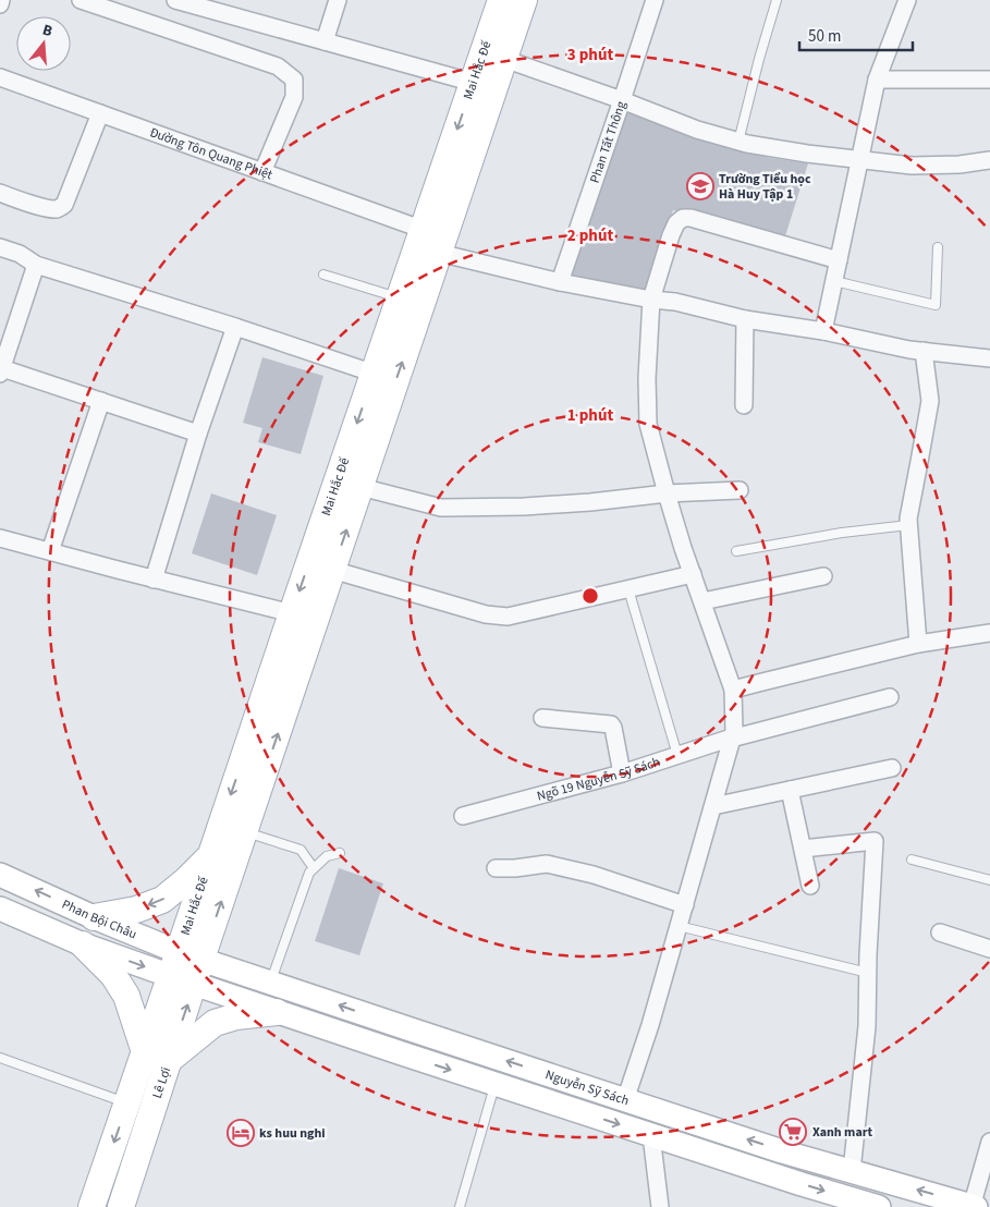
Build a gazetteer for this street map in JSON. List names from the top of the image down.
{
  "streets": {
    "main road": [
      "Mai Hắc Đế",
      "Phan Bội Châu",
      "Lê Lợi",
      "Nguyễn Sỹ Sách"
    ],
    "street": ["Phan Tất Thông", "Đường Tôn Quang Phiệt", "Ngõ 19 Nguyễn Sỹ Sách"]
  },
  "crossings": [
    ["Mai Hắc Đế", "Đường Tôn Quang Phiệt"],
    ["Mai Hắc Đế", "Phan Bội Châu"],
    ["Mai Hắc Đế", "Lê Lợi"],
    ["Mai Hắc Đế", "Nguyễn Sỹ Sách"],
    ["Phan Bội Châu", "Lê Lợi"],
    ["Phan Bội Châu", "Nguyễn Sỹ Sách"],
    ["Lê Lợi", "Nguyễn Sỹ Sách"]
  ],
  "places": {
    "school or university": ["Trường Tiểu học Hà Huy Tập 1"],
    "supermarket": ["Xanh mart"],
    "hotel": ["ks huu nghi"]
  },
  "scale_bar": "50 m",
  "north": "top",
  "rings": ["3 phút", "2 phút", "1 phút"]
}
